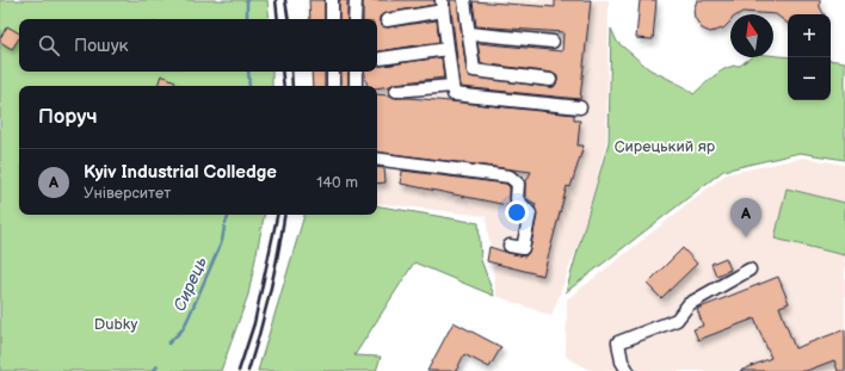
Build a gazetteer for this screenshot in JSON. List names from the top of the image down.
{
  "water": ["Сирець"],
  "parks": ["Сирецький яр", "Dubky"],
  "north": "top",
  "page": {
    "map_buttons": ["+", "−"],
    "search": "Пошук",
    "heading": "Поруч",
    "list": [
      {
        "mark": "A",
        "name": "Kyiv Industrial Colledge",
        "note": "Університет",
        "value": "140 m"
      }
    ],
    "pins": "A"
  }
}
